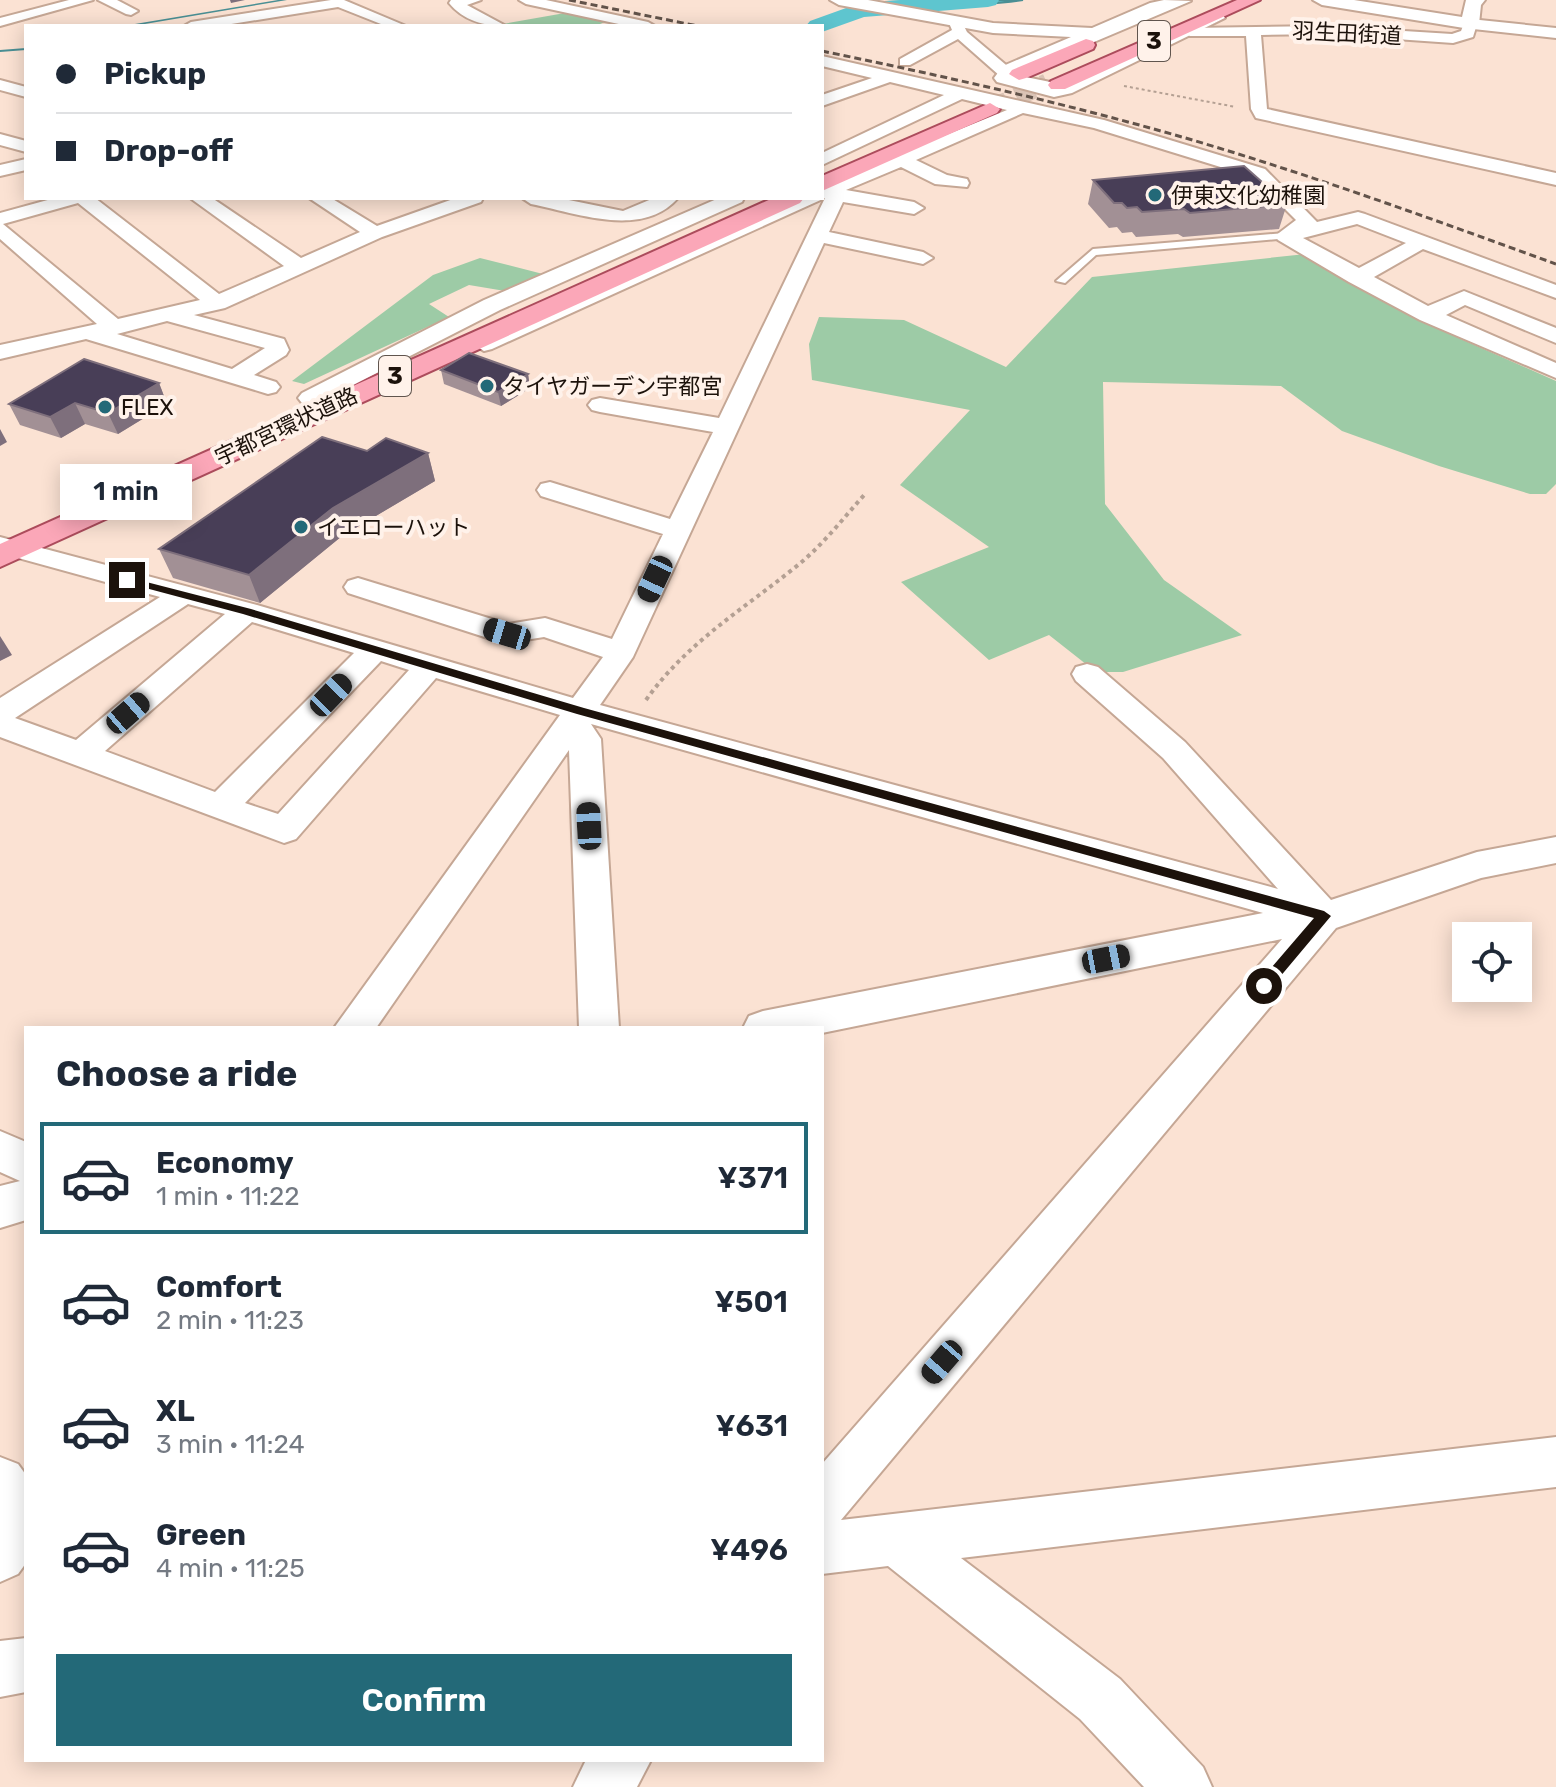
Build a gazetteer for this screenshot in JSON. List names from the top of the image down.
{
  "streets": {
    "main road": ["3", "宇都宮環状道路"],
    "street": ["羽生田街道"]
  },
  "places": [
    "伊東文化幼稚園",
    "タイヤガーデン宇都宮",
    "FLEX",
    "イエローハット"
  ],
  "page": {
    "banner": ["Pickup", "Drop-off"],
    "bubble": "1 min",
    "heading": "Choose a ride",
    "list": [
      {
        "name": "Economy",
        "note": "1 min · 11:22",
        "value": "¥371"
      },
      {
        "name": "Comfort",
        "note": "2 min · 11:23",
        "value": "¥501"
      },
      {
        "name": "XL",
        "note": "3 min · 11:24",
        "value": "¥631"
      },
      {
        "name": "Green",
        "note": "4 min · 11:25",
        "value": "¥496"
      }
    ],
    "buttons": "Confirm"
  }
}
